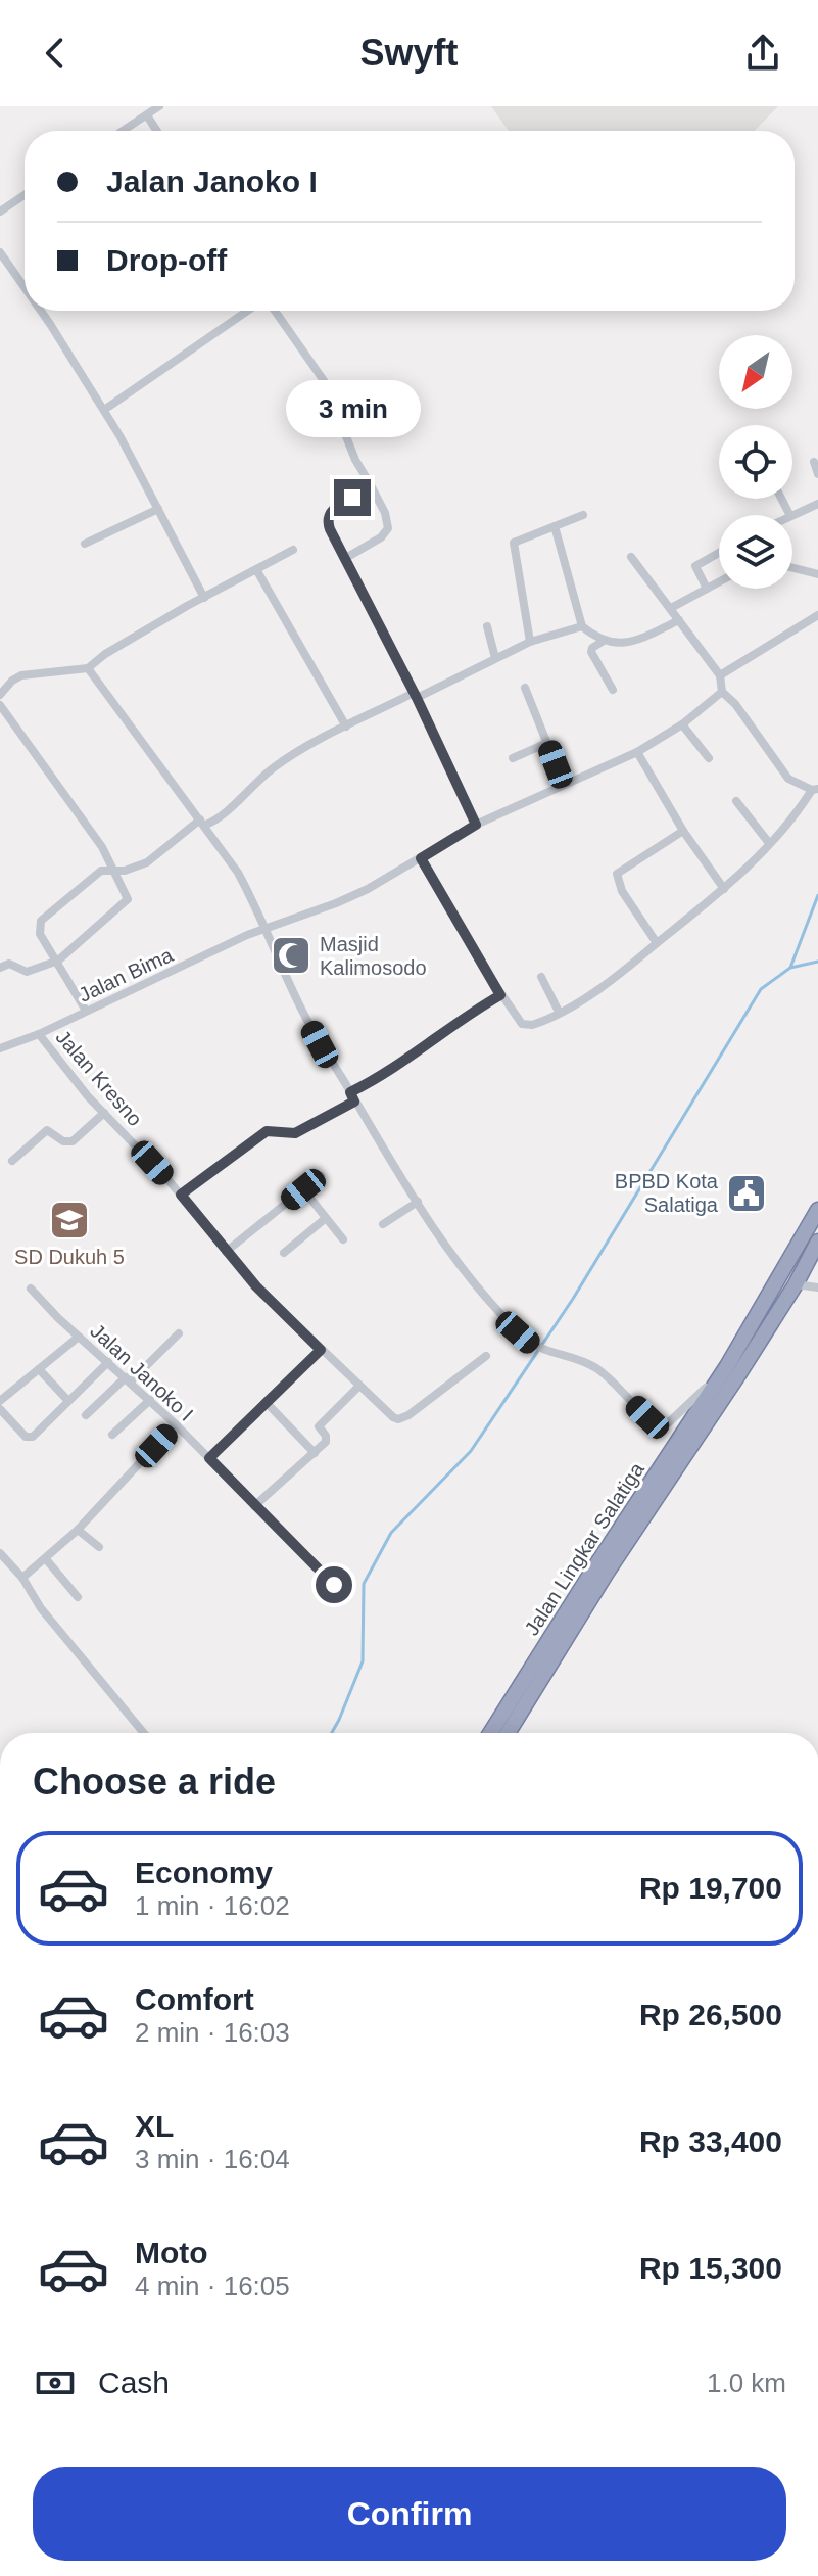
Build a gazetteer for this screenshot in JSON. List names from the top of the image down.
{
  "streets": {
    "highway": ["Jalan Lingkar Salatiga"],
    "street": ["Jalan Bima", "Jalan Kresno", "Jalan Janoko I"]
  },
  "crossings": [
    ["Jalan Bima", "Jalan Kresno"]
  ],
  "places": {
    "mosque": ["Masjid Kalimosodo"],
    "public building": ["BPBD Kota Salatiga"],
    "school or university": ["SD Dukuh 5"]
  },
  "north": "bottom left",
  "page": {
    "header": "Swyft",
    "banner": ["Jalan Janoko I", "Drop-off"],
    "bubble": "3 min",
    "heading": "Choose a ride",
    "list": [
      {
        "name": "Economy",
        "note": "1 min · 16:02",
        "value": "Rp 19,700"
      },
      {
        "name": "Comfort",
        "note": "2 min · 16:03",
        "value": "Rp 26,500"
      },
      {
        "name": "XL",
        "note": "3 min · 16:04",
        "value": "Rp 33,400"
      },
      {
        "name": "Moto",
        "note": "4 min · 16:05",
        "value": "Rp 15,300"
      }
    ],
    "pay": ["Cash", "1.0 km"],
    "buttons": "Confirm"
  }
}
